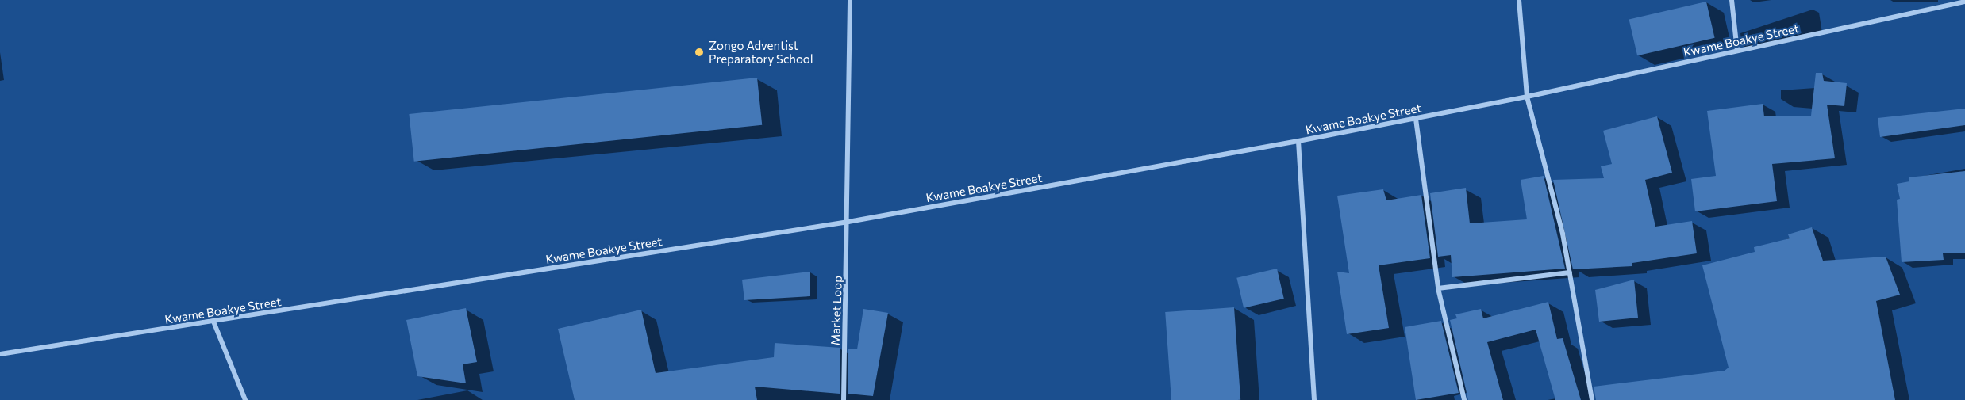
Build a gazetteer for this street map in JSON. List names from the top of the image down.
{
  "streets": {
    "street": ["Kwame Boakye Street", "Market Loop"]
  },
  "crossings": [
    ["Kwame Boakye Street", "Market Loop"]
  ],
  "places": ["Zongo Adventist Preparatory School"]
}
